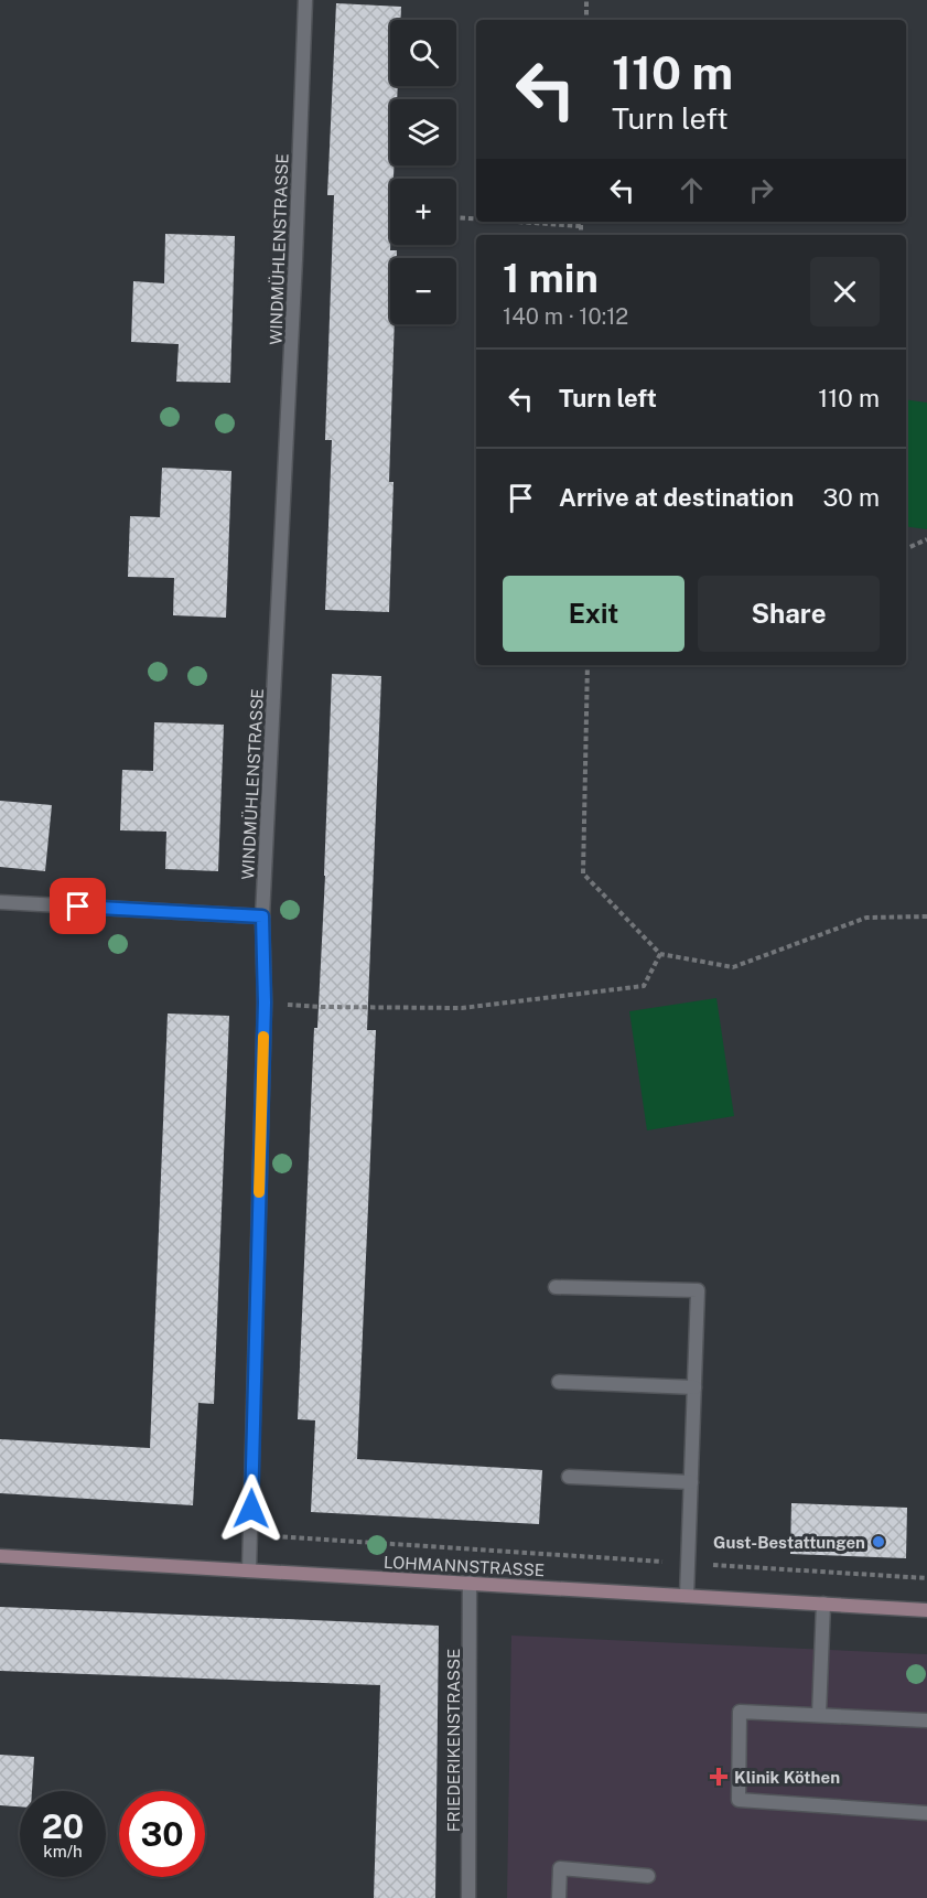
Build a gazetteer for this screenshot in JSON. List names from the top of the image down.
{
  "streets": {
    "main road": ["LOHMANNSTRASSE"],
    "street": ["WINDMÜHLENSTRASSE", "FRIEDERIKENSTRASSE"]
  },
  "crossings": [
    ["WINDMÜHLENSTRASSE", "LOHMANNSTRASSE"],
    ["LOHMANNSTRASSE", "FRIEDERIKENSTRASSE"]
  ],
  "places": {
    "other": ["Gust-Bestattungen"],
    "health": ["Klinik Köthen"]
  },
  "page": {
    "map_buttons": ["+", "−"],
    "turn": ["110 m", "Turn left"],
    "heading": ["1 min", "140 m · 10:12"],
    "list": [
      {
        "name": "Turn left",
        "value": "110 m"
      },
      {
        "name": "Arrive at destination",
        "value": "30 m"
      }
    ],
    "buttons": ["Exit", "Share"],
    "speed": "20 km/h",
    "limit": "30"
  }
}
